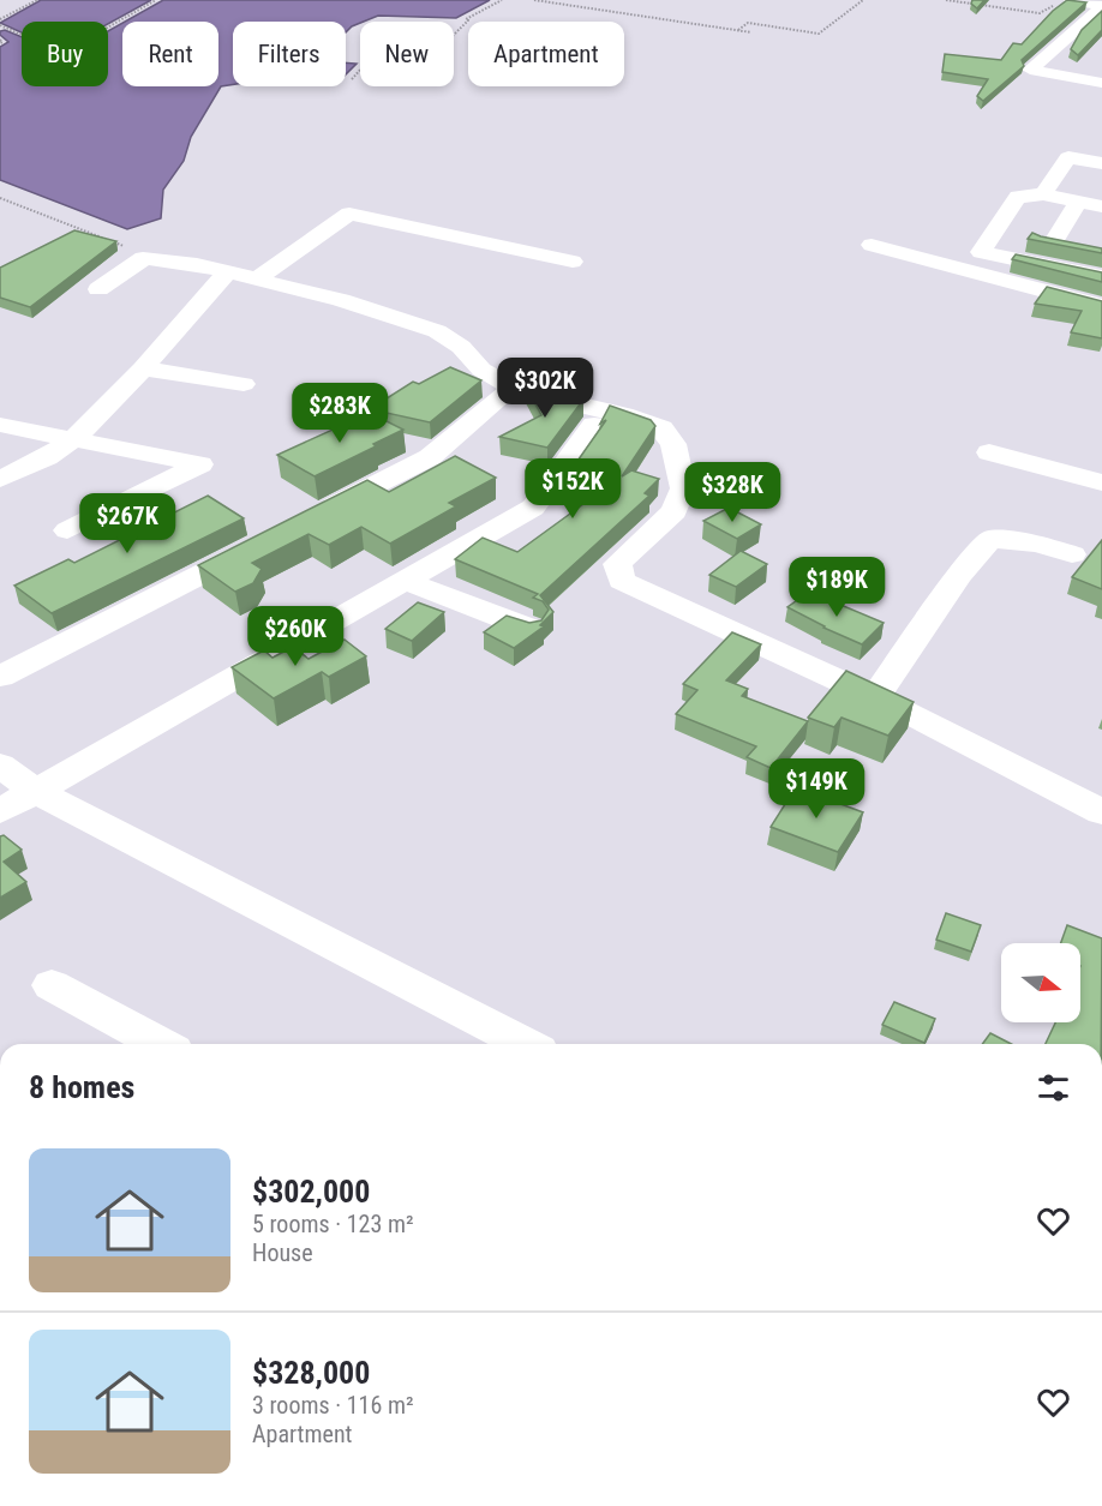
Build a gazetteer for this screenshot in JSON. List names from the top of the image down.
{
  "north": "right",
  "page": {
    "chip": [
      "Buy",
      "Rent",
      "Filters",
      "New",
      "Apartment"
    ],
    "price": [
      "$302K",
      "$283K",
      "$152K",
      "$328K",
      "$267K",
      "$189K",
      "$260K",
      "$149K"
    ],
    "heading": "8 homes",
    "list": [
      {
        "name": "$302,000",
        "note": "5 rooms · 123 m² · House"
      },
      {
        "name": "$328,000",
        "note": "3 rooms · 116 m² · Apartment"
      }
    ]
  }
}
